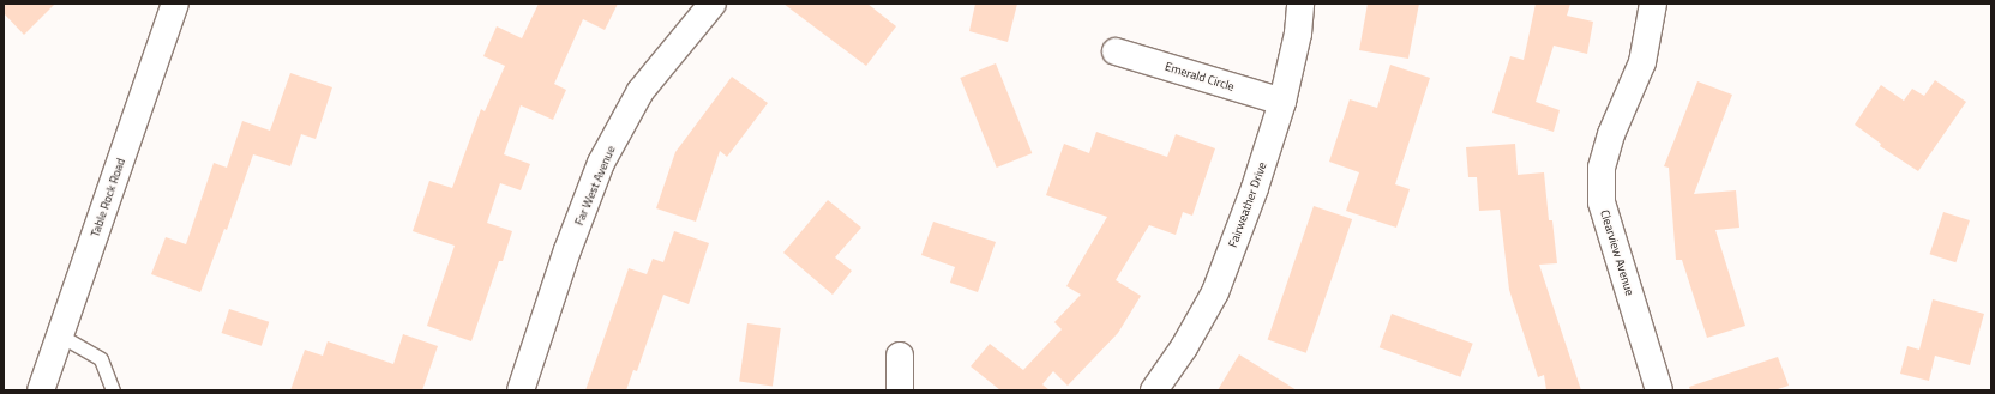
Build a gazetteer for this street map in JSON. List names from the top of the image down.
{
  "streets": {
    "street": [
      "Emerald Circle",
      "Far West Avenue",
      "Table Rock Road",
      "Fairweather Drive",
      "Clearview Avenue"
    ]
  },
  "crossings": [
    ["Emerald Circle", "Fairweather Drive"]
  ]
}
